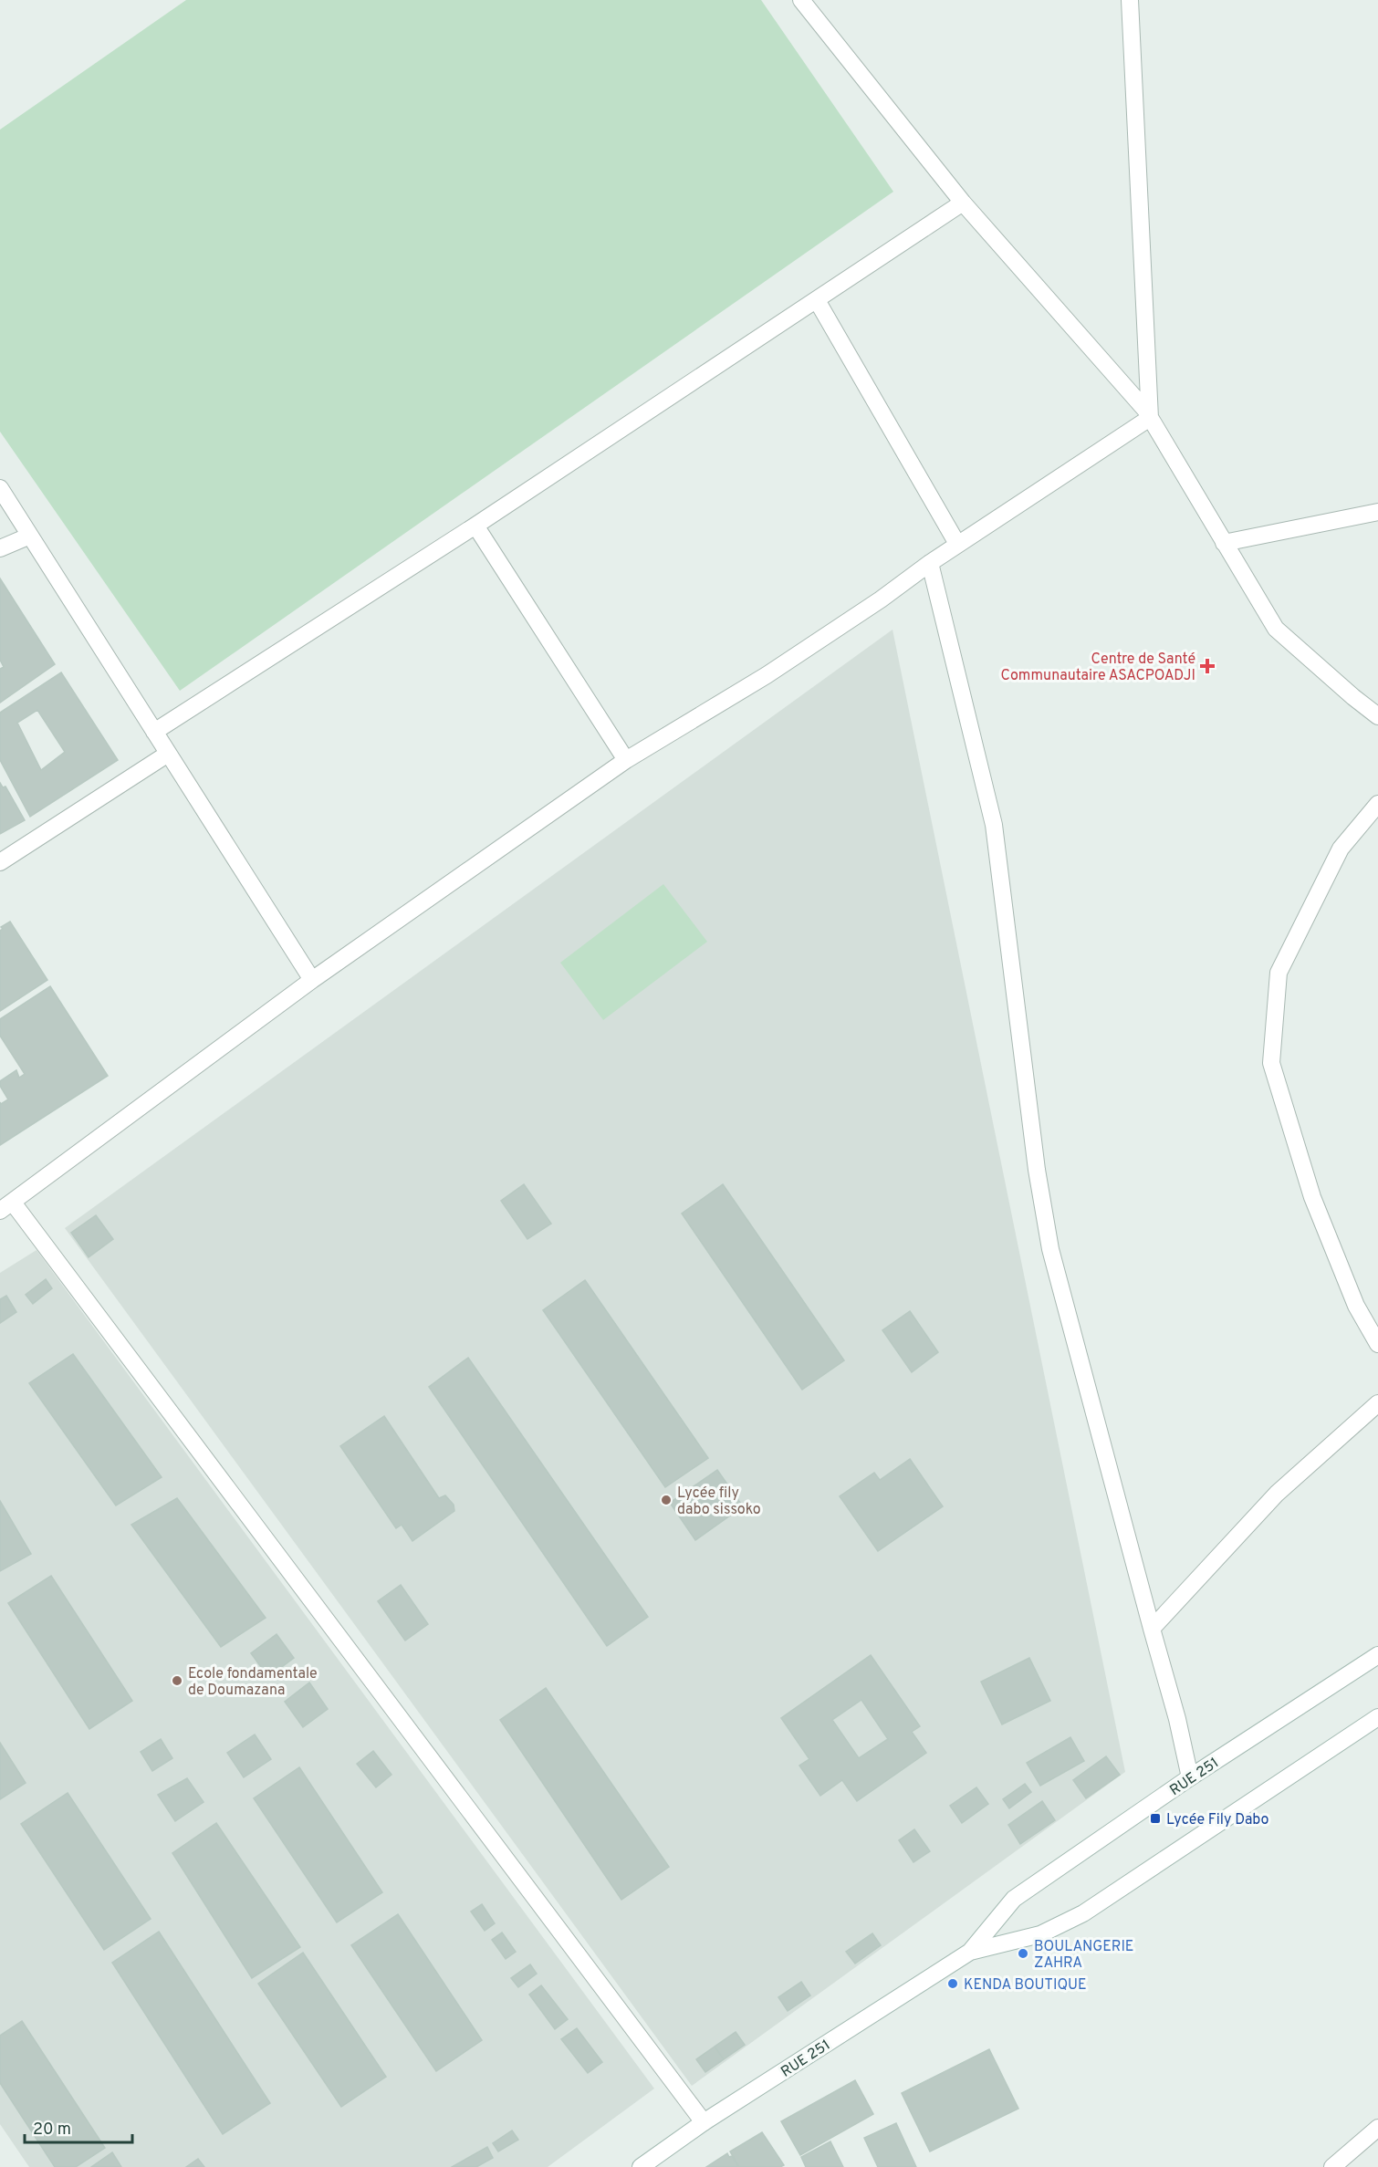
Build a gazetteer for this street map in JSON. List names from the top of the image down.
{
  "streets": {
    "street": ["RUE 251"]
  },
  "places": {
    "health": ["Centre de Santé Communautaire ASACPOADJI"],
    "other": [
      "Lycée fily dabo sissoko",
      "Ecole fondamentale de Doumazana",
      "BOULANGERIE ZAHRA",
      "KENDA BOUTIQUE"
    ],
    "transit": ["Lycée Fily Dabo"]
  },
  "scale_bar": "20 m"
}
